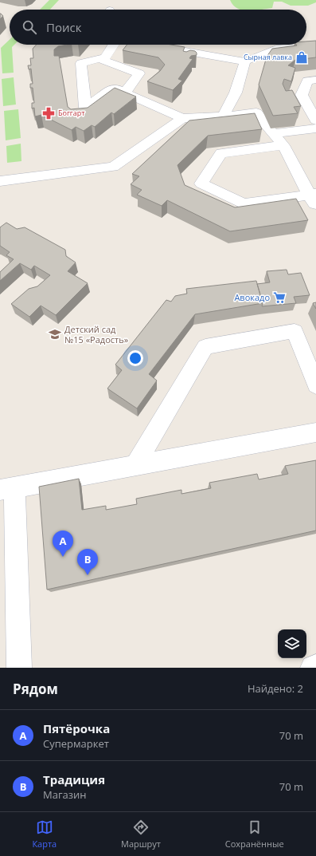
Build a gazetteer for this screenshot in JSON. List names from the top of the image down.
{
  "places": {
    "shop": ["Сырная лавка"],
    "pharmacy": ["Боггарт"],
    "supermarket": ["Авокадо"],
    "school or university": ["Детский сад №15 «Радость»"]
  },
  "page": {
    "search": "Поиск",
    "pins": ["A", "B"],
    "heading": ["Рядом", "Найдено: 2"],
    "list": [
      {
        "mark": "A",
        "name": "Пятёрочка",
        "note": "Супермаркет",
        "value": "70 m"
      },
      {
        "mark": "B",
        "name": "Традиция",
        "note": "Магазин",
        "value": "70 m"
      }
    ],
    "nav": ["Карта", "Маршрут", "Сохранённые"]
  }
}
